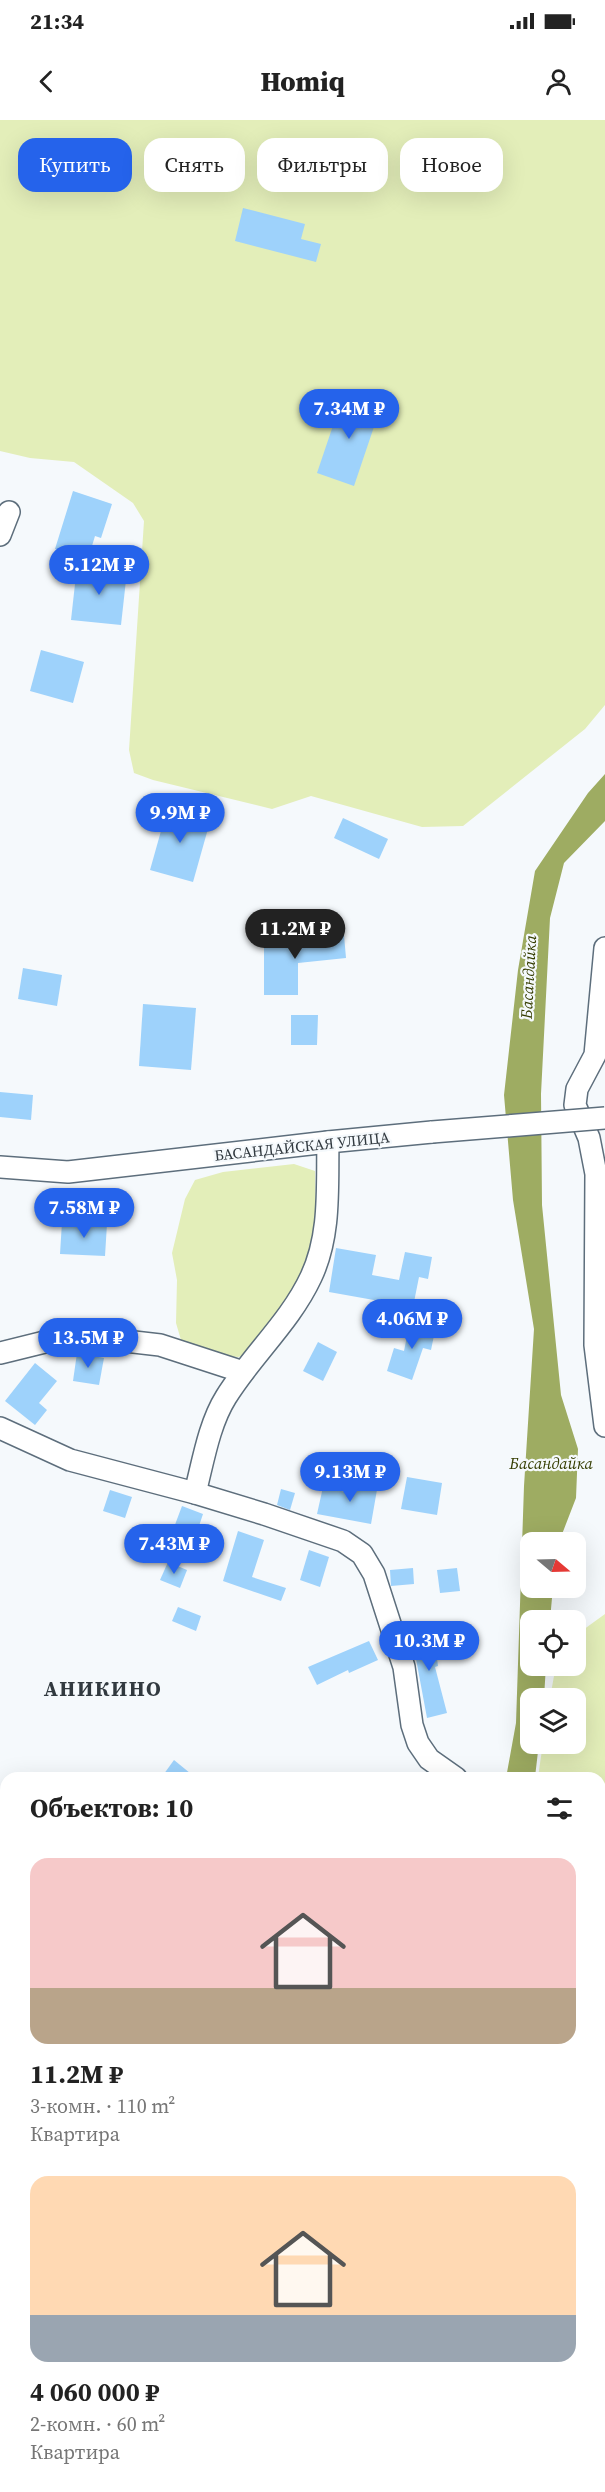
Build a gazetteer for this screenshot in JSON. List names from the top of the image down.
{
  "streets": {
    "street": ["БАСАНДАЙСКАЯ УЛИЦА"]
  },
  "districts": ["АНИКИНО"],
  "water": ["Басандайка"],
  "north": "right",
  "page": {
    "status": "21:34",
    "header": "Homiq",
    "chip": [
      "Купить",
      "Снять",
      "Фильтры",
      "Новое"
    ],
    "price": [
      "7.34M ₽",
      "5.12M ₽",
      "9.9M ₽",
      "11.2M ₽",
      "7.58M ₽",
      "4.06M ₽",
      "13.5M ₽",
      "9.13M ₽",
      "7.43M ₽",
      "10.3M ₽"
    ],
    "heading": "Объектов: 10",
    "list": [
      {
        "name": "11.2M ₽",
        "note": "3-комн. · 110 m² · Квартира"
      },
      {
        "name": "4 060 000 ₽",
        "note": "2-комн. · 60 m² · Квартира"
      }
    ]
  }
}
